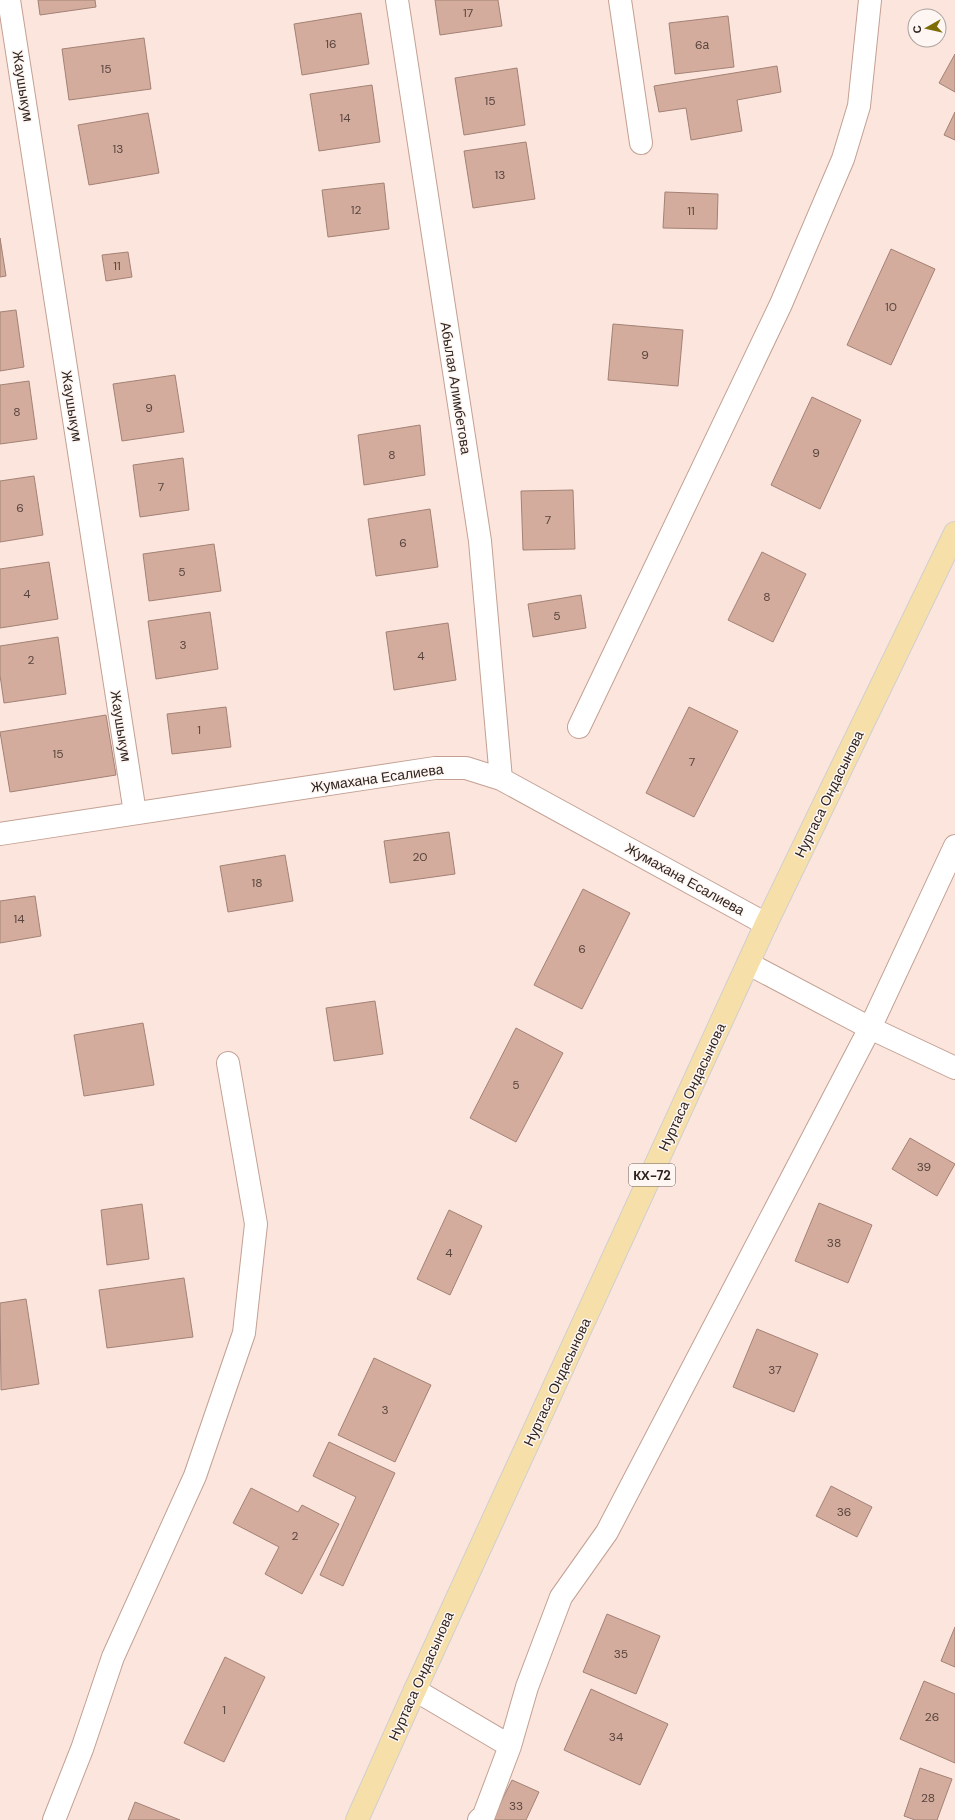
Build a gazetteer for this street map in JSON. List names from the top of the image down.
{
  "streets": {
    "main road": ["Нуртаса Ондасынова", "КХ-72"],
    "street": ["Жаушыкум", "Абылая Алимбетова", "Жумахана Есалиева"]
  },
  "crossings": [
    ["Жаушыкум", "Жумахана Есалиева"],
    ["Абылая Алимбетова", "Жумахана Есалиева"],
    ["Жумахана Есалиева", "Нуртаса Ондасынова"]
  ],
  "house_numbers": [
    "17",
    "16",
    "6а",
    "15",
    "15",
    "14",
    "13",
    "13",
    "12",
    "11",
    "11",
    "10",
    "9",
    "9",
    "8",
    "9",
    "8",
    "7",
    "6",
    "7",
    "6",
    "5",
    "4",
    "8",
    "5",
    "3",
    "4",
    "2",
    "1",
    "15",
    "7",
    "20",
    "18",
    "14",
    "6",
    "5",
    "39",
    "38",
    "4",
    "37",
    "3",
    "36",
    "2",
    "35",
    "1",
    "26",
    "34",
    "28",
    "33"
  ],
  "north": "left"
}
